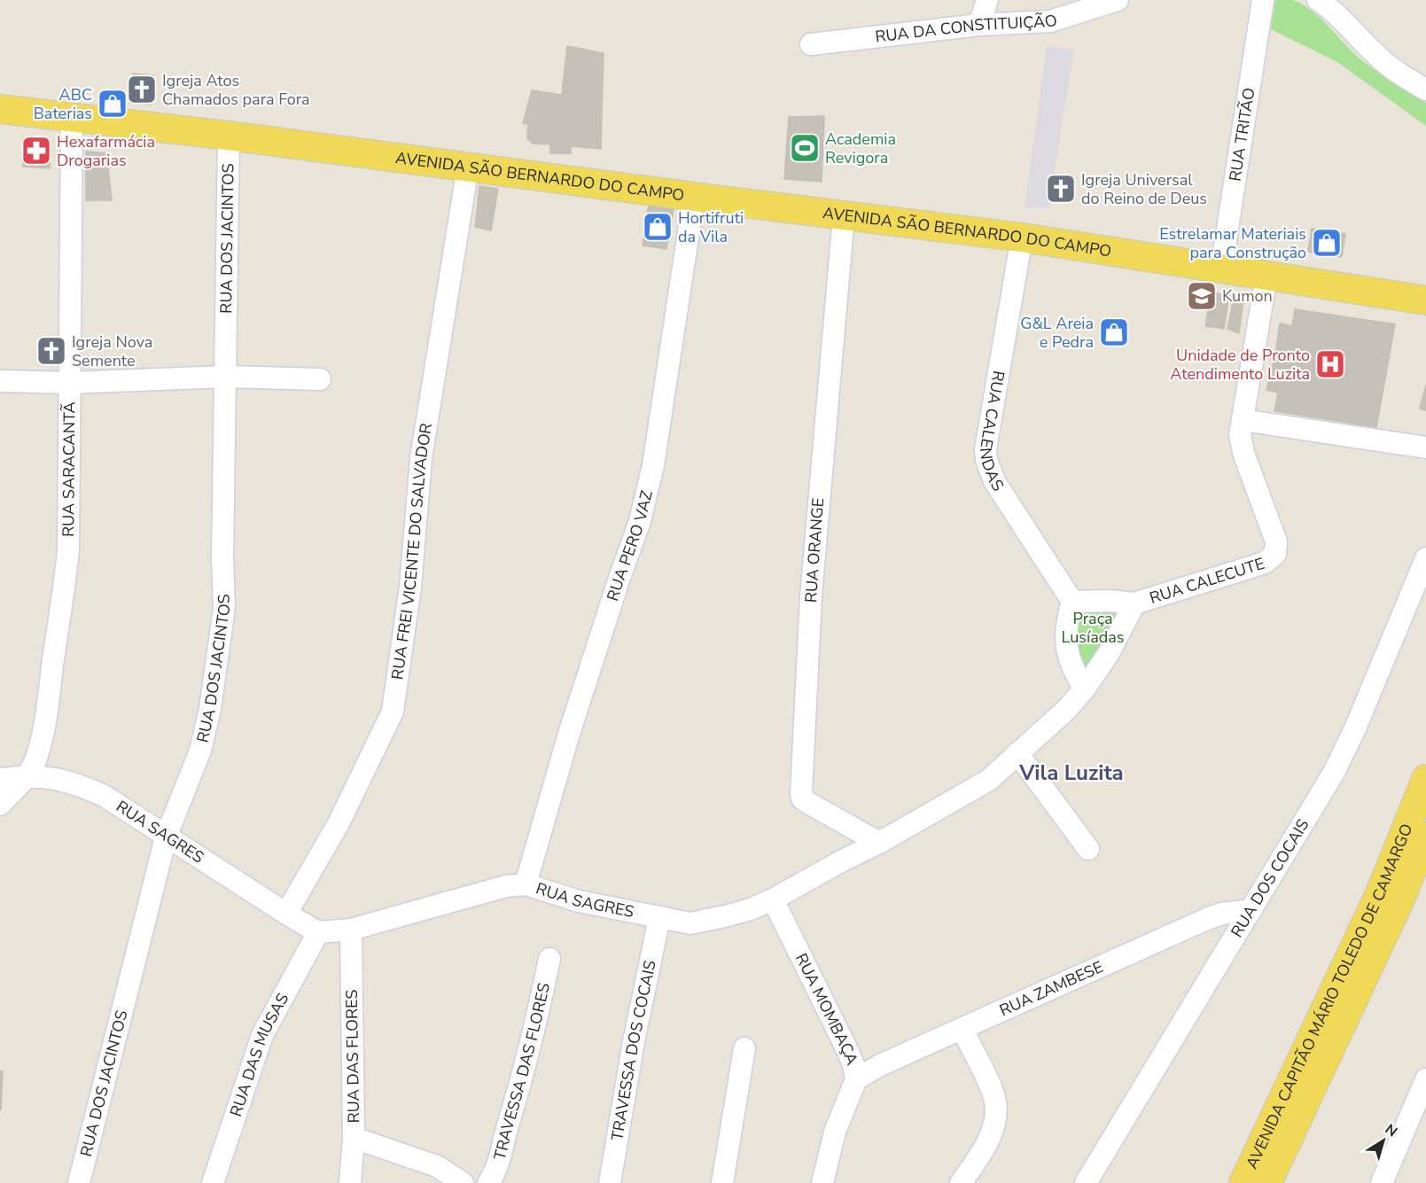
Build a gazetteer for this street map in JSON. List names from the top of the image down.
{
  "streets": {
    "main road": ["AVENIDA SÃO BERNARDO DO CAMPO", "AVENIDA CAPITÃO MÁRIO TOLEDO DE CAMARGO"],
    "street": [
      "RUA DA CONSTITUIÇÃO",
      "RUA TRITÃO",
      "RUA DOS JACINTOS",
      "RUA CALENDAS",
      "RUA SARACANTÃ",
      "RUA PERO VAZ",
      "RUA ORANGE",
      "RUA FREI VICENTE DO SALVADOR",
      "RUA CALECUTE",
      "RUA SAGRES",
      "RUA DOS COCAIS",
      "RUA ZAMBESE",
      "RUA MOMBAÇA",
      "TRAVESSA DOS COCAIS",
      "RUA DAS MUSAS",
      "RUA DAS FLORES",
      "TRAVESSA DAS FLORES"
    ]
  },
  "crossings": [
    ["RUA TRITÃO", "AVENIDA SÃO BERNARDO DO CAMPO"],
    ["AVENIDA SÃO BERNARDO DO CAMPO", "RUA DOS JACINTOS"],
    ["AVENIDA SÃO BERNARDO DO CAMPO", "RUA CALENDAS"],
    ["AVENIDA SÃO BERNARDO DO CAMPO", "RUA SARACANTÃ"],
    ["AVENIDA SÃO BERNARDO DO CAMPO", "RUA PERO VAZ"],
    ["AVENIDA SÃO BERNARDO DO CAMPO", "RUA ORANGE"],
    ["AVENIDA SÃO BERNARDO DO CAMPO", "RUA FREI VICENTE DO SALVADOR"],
    ["AVENIDA SÃO BERNARDO DO CAMPO", "RUA CALECUTE"],
    ["RUA DOS JACINTOS", "RUA SAGRES"],
    ["RUA SARACANTÃ", "RUA SAGRES"],
    ["RUA PERO VAZ", "RUA SAGRES"],
    ["RUA ORANGE", "RUA SAGRES"],
    ["RUA FREI VICENTE DO SALVADOR", "RUA SAGRES"],
    ["RUA SAGRES", "RUA MOMBAÇA"],
    ["RUA SAGRES", "TRAVESSA DOS COCAIS"],
    ["RUA SAGRES", "RUA DAS MUSAS"],
    ["RUA SAGRES", "RUA DAS FLORES"],
    ["RUA DOS COCAIS", "RUA ZAMBESE"],
    ["RUA ZAMBESE", "RUA MOMBAÇA"]
  ],
  "districts": ["Vila Luzita"],
  "parks": ["Praça Lusíadas"],
  "places": {
    "church": ["Igreja Atos Chamados para Fora", "Igreja Universal do Reino de Deus", "Igreja Nova Semente"],
    "shop": [
      "ABC Baterias",
      "Hortifruti da Vila",
      "Estrelamar Materiais para Construção",
      "G&L Areia e Pedra"
    ],
    "sports": ["Academia Revigora"],
    "pharmacy": ["Hexafarmácia Drogarias"],
    "school or university": ["Kumon"],
    "hospital": ["Unidade de Pronto Atendimento Luzita"]
  },
  "north": "top right"
}
